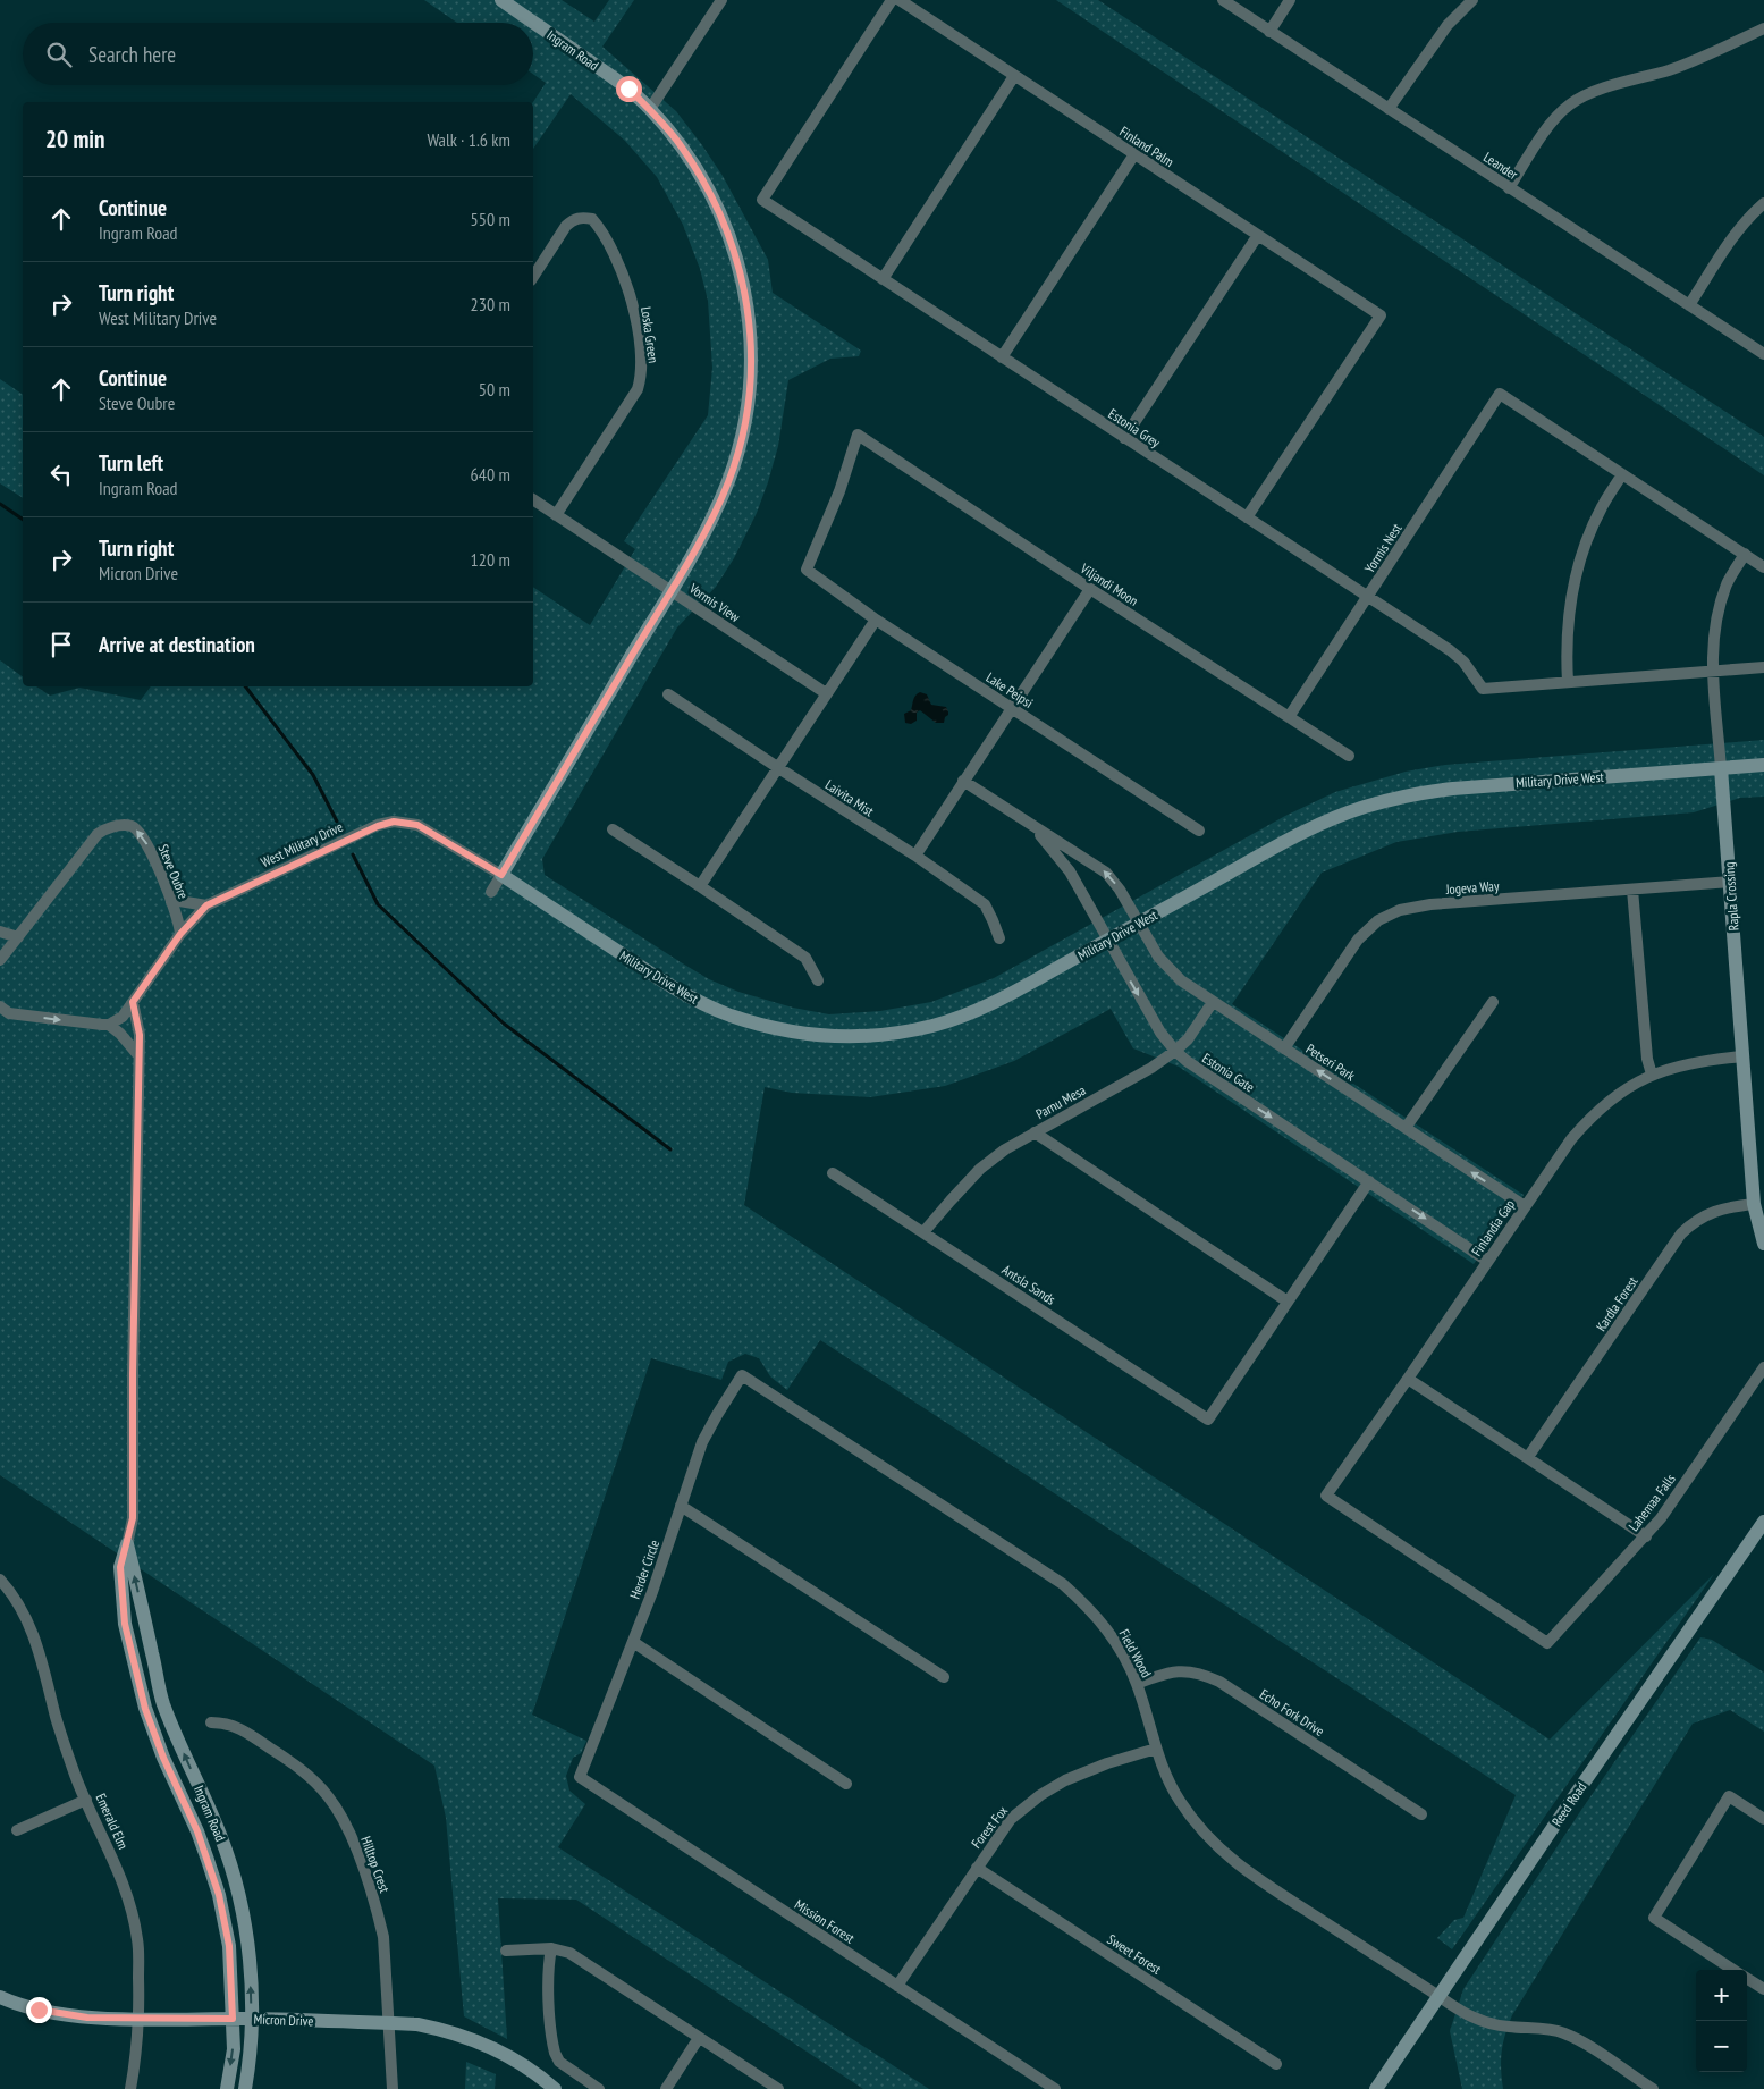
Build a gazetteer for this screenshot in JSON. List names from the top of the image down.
{
  "streets": {
    "street": [
      "Ingram Road",
      "Finland Palm",
      "Leander",
      "Loska Green",
      "Estonia Grey",
      "Yormis Nest",
      "Viljandi Moon",
      "Vormis View",
      "Lake Peipsi",
      "Military Drive West",
      "Laivita Mist",
      "West Military Drive",
      "Steve Oubre",
      "Jogeva Way",
      "Rapla Crossing",
      "Petseri Park",
      "Estonia Gate",
      "Parnu Mesa",
      "Finlandia Gap",
      "Antsla Sands",
      "Kardla Forest",
      "Lahemaa Falls",
      "Herder Circle",
      "Field Wood",
      "Echo Fork Drive",
      "Reed Road",
      "Emerald Elm",
      "Forest Fox",
      "Hilltop Crest",
      "Mission Forest",
      "Sweet Forest",
      "Micron Drive"
    ]
  },
  "crossings": [
    ["Ingram Road", "Vormis View"],
    ["Ingram Road", "Military Drive West"],
    ["Ingram Road", "West Military Drive"],
    ["Ingram Road", "Micron Drive"],
    ["Finland Palm", "Estonia Grey"],
    ["Loska Green", "Vormis View"],
    ["Estonia Grey", "Yormis Nest"],
    ["Yormis Nest", "Viljandi Moon"],
    ["Viljandi Moon", "Lake Peipsi"],
    ["Military Drive West", "West Military Drive"],
    ["Military Drive West", "Rapla Crossing"],
    ["Military Drive West", "Petseri Park"],
    ["Military Drive West", "Estonia Gate"],
    ["West Military Drive", "Steve Oubre"],
    ["Jogeva Way", "Rapla Crossing"],
    ["Jogeva Way", "Petseri Park"],
    ["Rapla Crossing", "Finlandia Gap"],
    ["Rapla Crossing", "Kardla Forest"],
    ["Petseri Park", "Estonia Gate"],
    ["Petseri Park", "Parnu Mesa"],
    ["Petseri Park", "Finlandia Gap"],
    ["Estonia Gate", "Parnu Mesa"],
    ["Estonia Gate", "Finlandia Gap"],
    ["Parnu Mesa", "Antsla Sands"],
    ["Finlandia Gap", "Lahemaa Falls"],
    ["Herder Circle", "Field Wood"],
    ["Herder Circle", "Mission Forest"],
    ["Field Wood", "Echo Fork Drive"],
    ["Field Wood", "Reed Road"],
    ["Field Wood", "Forest Fox"],
    ["Emerald Elm", "Micron Drive"],
    ["Forest Fox", "Mission Forest"],
    ["Forest Fox", "Sweet Forest"],
    ["Hilltop Crest", "Micron Drive"]
  ],
  "one_way": ["Petseri Park"],
  "page": {
    "search": "Search here",
    "heading": ["20 min", "Walk · 1.6 km"],
    "list": [
      ["Continue", "Ingram Road", "550 m"],
      ["Turn right", "West Military Drive", "230 m"],
      ["Continue", "Steve Oubre", "50 m"],
      ["Turn left", "Ingram Road", "640 m"],
      ["Turn right", "Micron Drive", "120 m"],
      "Arrive at destination"
    ],
    "map_buttons": ["+", "−"]
  }
}
